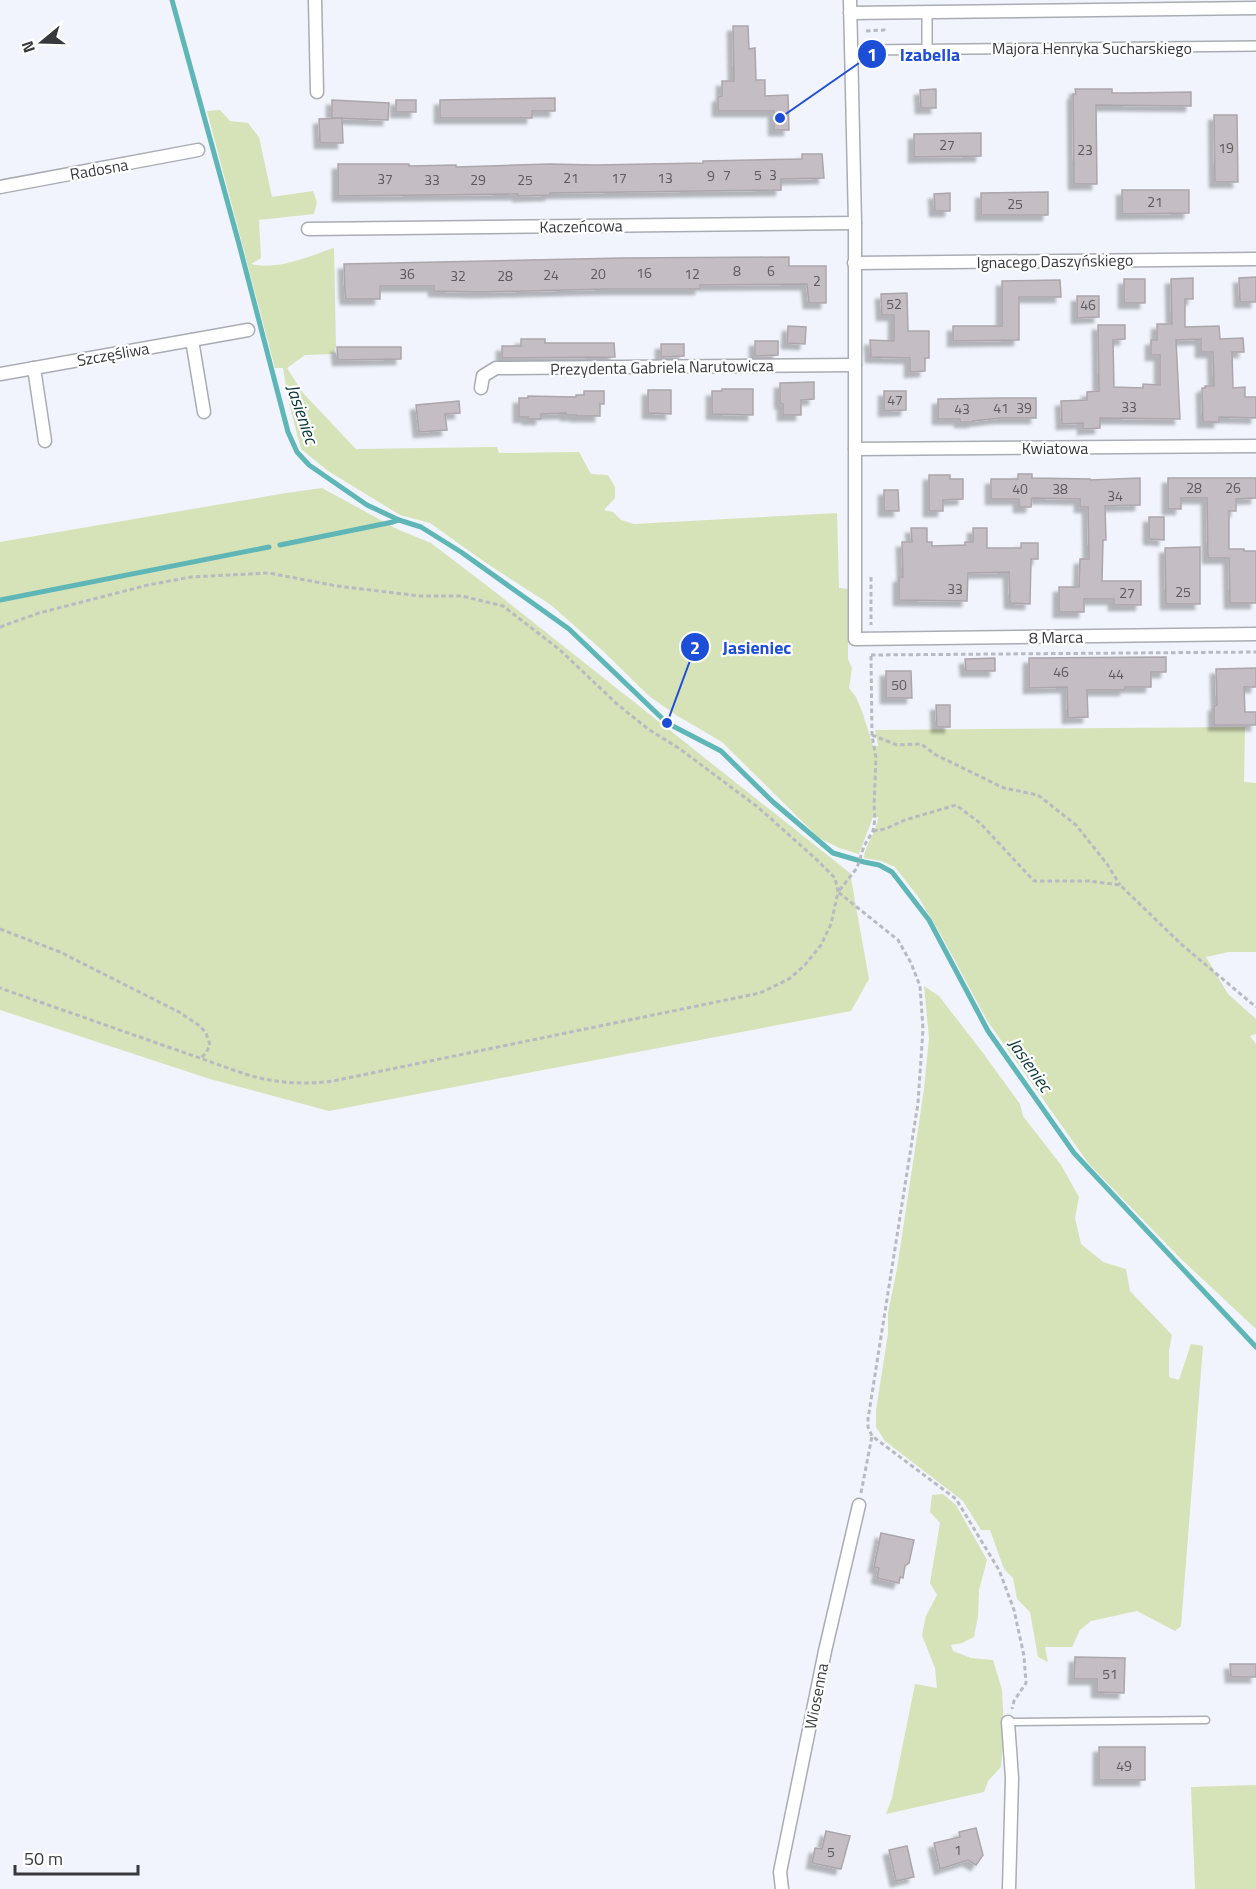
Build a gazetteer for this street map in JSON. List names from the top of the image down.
{
  "streets": {
    "street": [
      "Majora Henryka Sucharskiego",
      "Radosna",
      "Kaczeńcowa",
      "Ignacego Daszyńskiego",
      "Szczęśliwa",
      "Prezydenta Gabriela Narutowicza",
      "Kwiatowa",
      "8 Marca",
      "Wiosenna"
    ]
  },
  "crossings": [
    ["Kwiatowa", "8 Marca"]
  ],
  "water": ["Jasieniec"],
  "places": ["Izabella", "Jasieniec"],
  "house_numbers": [
    "27",
    "19",
    "23",
    "7",
    "5",
    "3",
    "9",
    "21",
    "17",
    "13",
    "37",
    "33",
    "29",
    "25",
    "21",
    "25",
    "8",
    "6",
    "16",
    "36",
    "20",
    "12",
    "24",
    "32",
    "28",
    "2",
    "52",
    "46",
    "47",
    "33",
    "41",
    "39",
    "43",
    "28",
    "26",
    "40",
    "38",
    "34",
    "33",
    "25",
    "27",
    "46",
    "44",
    "50",
    "51",
    "49",
    "1",
    "5"
  ],
  "scale_bar": "50 m",
  "north": "left"
}
